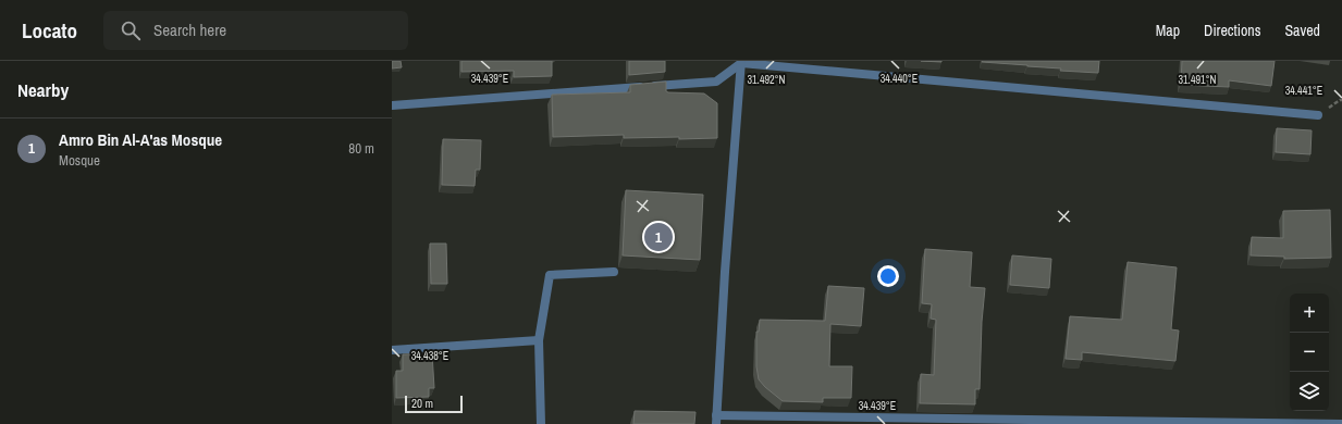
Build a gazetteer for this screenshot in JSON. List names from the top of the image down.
{
  "scale_bar": "20 m",
  "page": {
    "header": "Locato",
    "search": "Search here",
    "nav": ["Map", "Directions", "Saved"],
    "heading": "Nearby",
    "list": [
      {
        "mark": "1",
        "name": "Amro Bin Al-A'as Mosque",
        "note": "Mosque",
        "value": "80 m"
      }
    ],
    "pins": "1",
    "map_buttons": ["+", "−"],
    "scale": "20 m"
  },
  "coordinates": [
    "34.439°E",
    "34.440°E",
    "31.492°N",
    "31.491°N",
    "34.441°E",
    "34.438°E"
  ]
}
